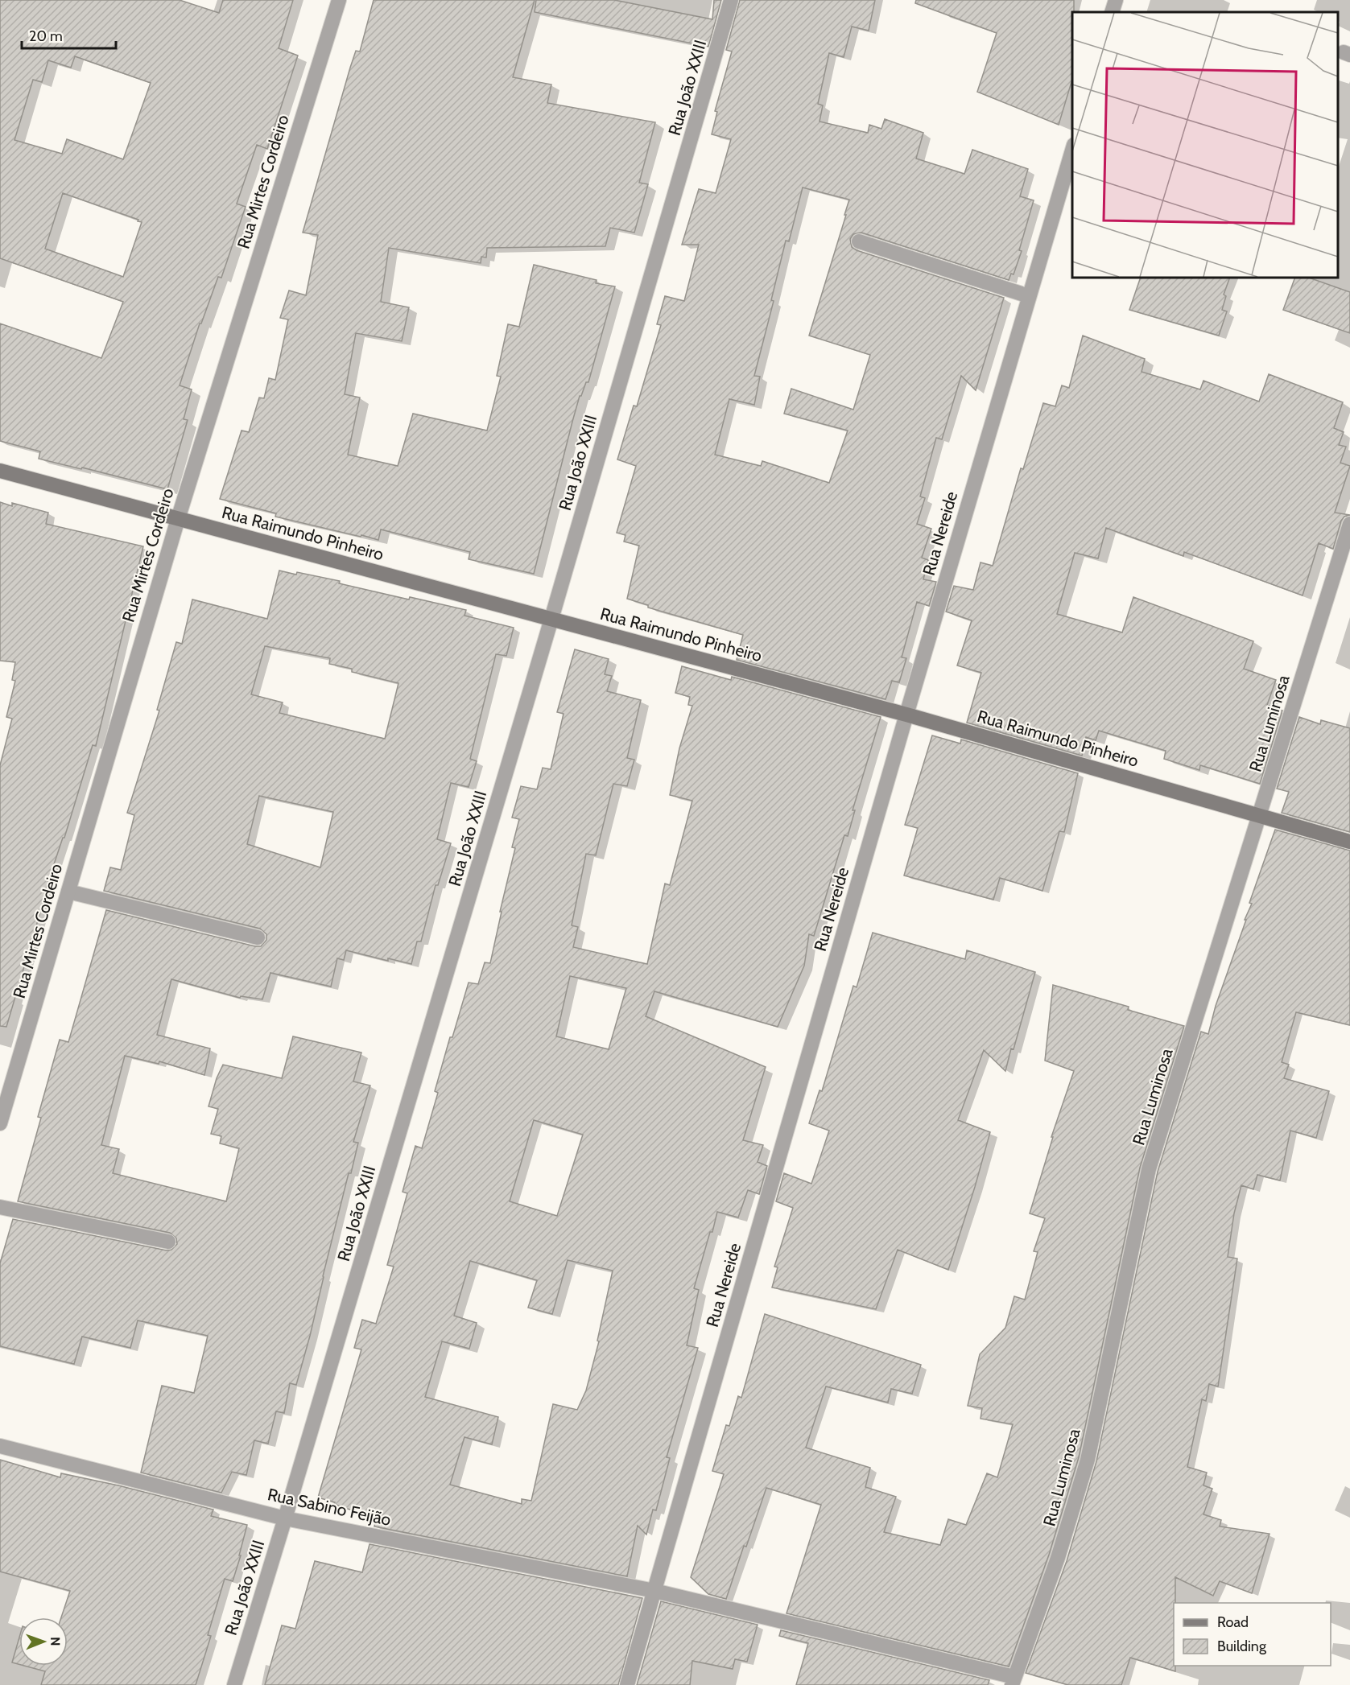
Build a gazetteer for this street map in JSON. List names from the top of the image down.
{
  "streets": {
    "street": [
      "Rua João XXIII",
      "Rua Mirtes Cordeiro",
      "Rua Raimundo Pinheiro",
      "Rua Nereide",
      "Rua Luminosa",
      "Rua Sabino Feijão"
    ]
  },
  "crossings": [
    ["Rua João XXIII", "Rua Raimundo Pinheiro"],
    ["Rua João XXIII", "Rua Sabino Feijão"],
    ["Rua Mirtes Cordeiro", "Rua Raimundo Pinheiro"],
    ["Rua Raimundo Pinheiro", "Rua Nereide"],
    ["Rua Raimundo Pinheiro", "Rua Luminosa"],
    ["Rua Nereide", "Rua Sabino Feijão"],
    ["Rua Luminosa", "Rua Sabino Feijão"]
  ],
  "legend": ["Road", "Building"],
  "scale_bar": "20 m",
  "north": "right"
}
